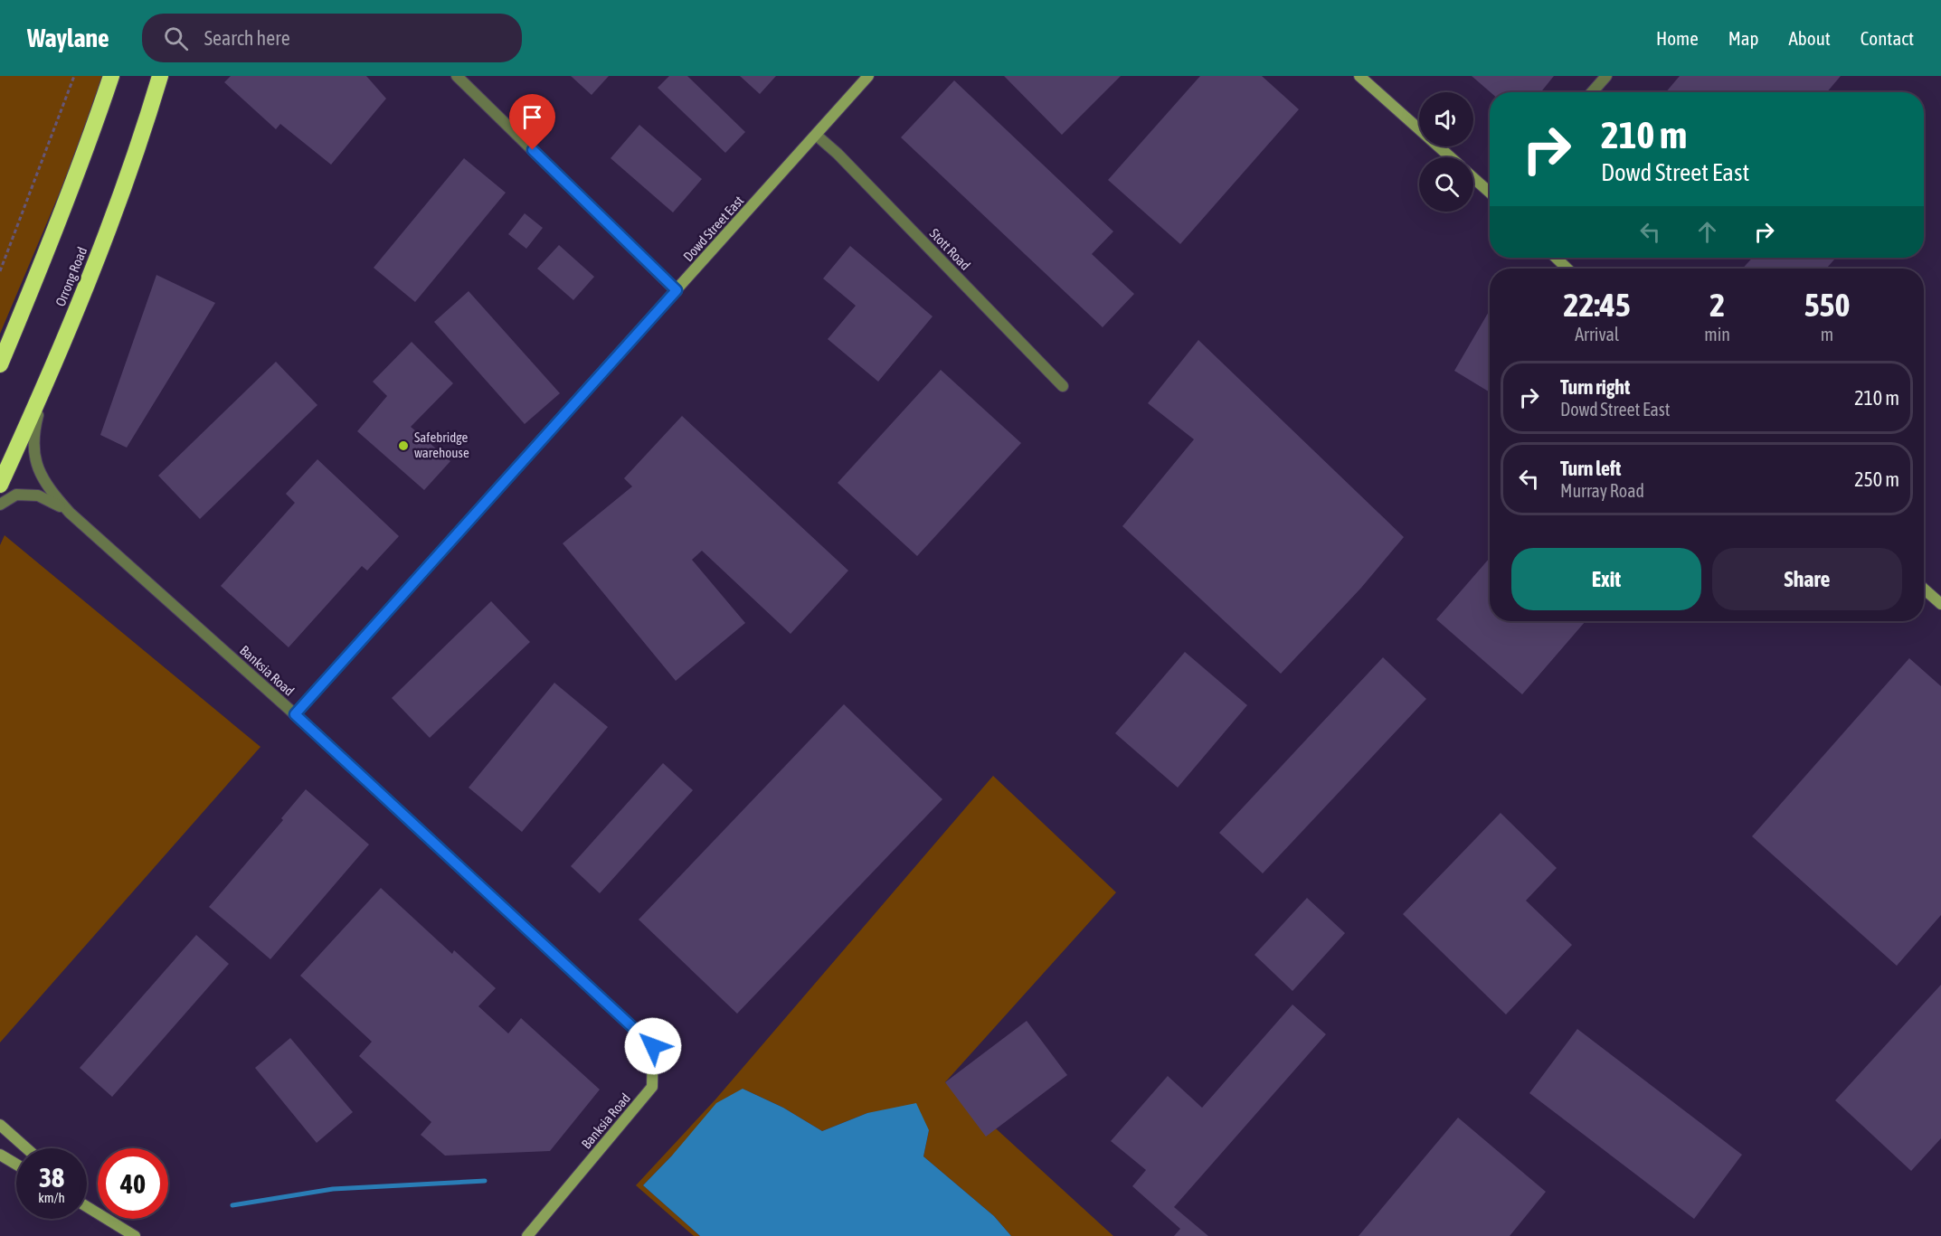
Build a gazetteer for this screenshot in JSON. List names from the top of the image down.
{
  "streets": {
    "highway": ["Orrong Road"],
    "street": ["Dowd Street East", "Stott Road", "Banksia Road"]
  },
  "crossings": [
    ["Dowd Street East", "Stott Road"],
    ["Dowd Street East", "Banksia Road"],
    ["Orrong Road", "Banksia Road"]
  ],
  "places": ["Safebridge warehouse"],
  "page": {
    "header": "Waylane",
    "search": "Search here",
    "nav": [
      "Home",
      "Map",
      "About",
      "Contact"
    ],
    "turn": ["210 m", "Dowd Street East"],
    "eta": [
      "22:45",
      "Arrival",
      "2",
      "min",
      "550",
      "m"
    ],
    "list": [
      {
        "name": "Turn right",
        "note": "Dowd Street East",
        "value": "210 m"
      },
      {
        "name": "Turn left",
        "note": "Murray Road",
        "value": "250 m"
      }
    ],
    "buttons": ["Exit", "Share"],
    "speed": "38 km/h",
    "limit": "40"
  }
}
